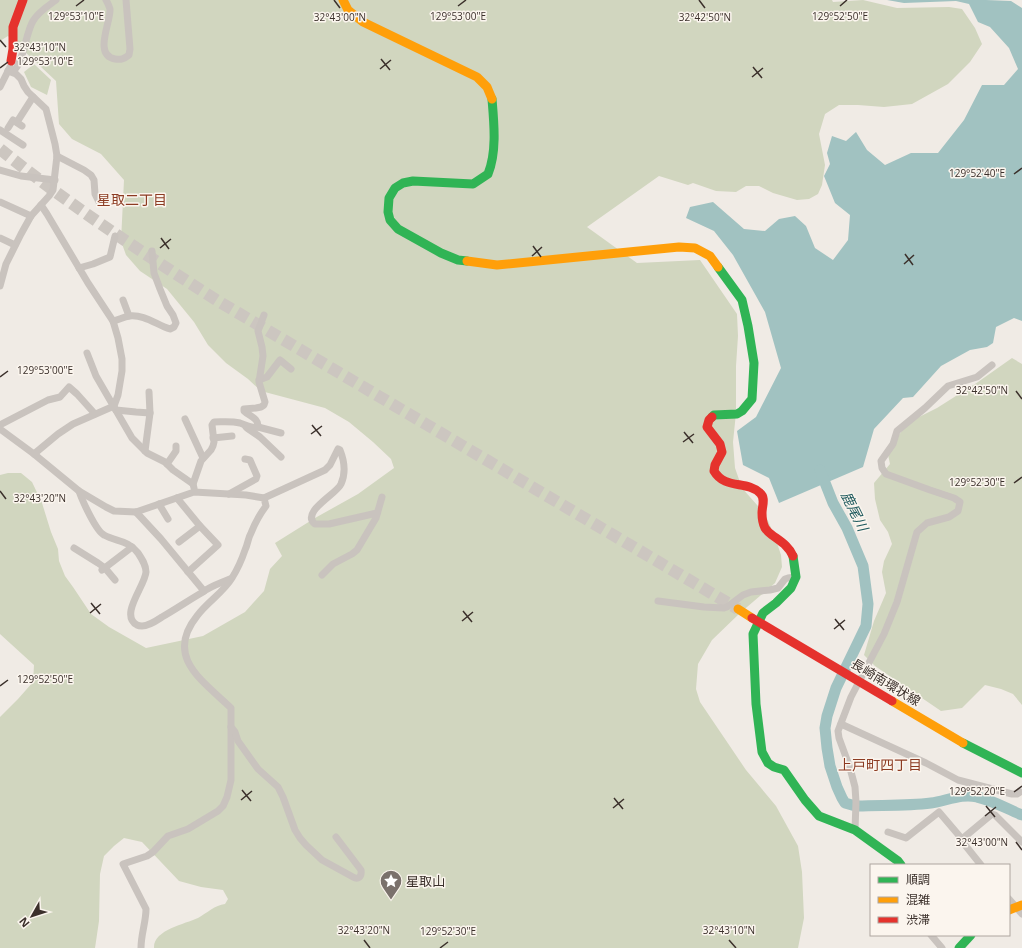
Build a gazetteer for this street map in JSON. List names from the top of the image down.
{
  "streets": {
    "main road": ["長崎南環状線"]
  },
  "districts": ["星取二丁目", "上戸町四丁目"],
  "water": ["鹿尾川"],
  "places": {
    "place": ["星取山"]
  },
  "legend": ["順調", "混雑", "渋滞"],
  "north": "bottom left",
  "coordinates": [
    "129°53'10\"E",
    "129°53'00\"E",
    "129°52'50\"E",
    "32°43'00\"N",
    "32°42'50\"N",
    "32°43'10\"N",
    "129°52'40\"E",
    "129°52'30\"E",
    "32°43'20\"N",
    "129°52'20\"E"
  ]
}
